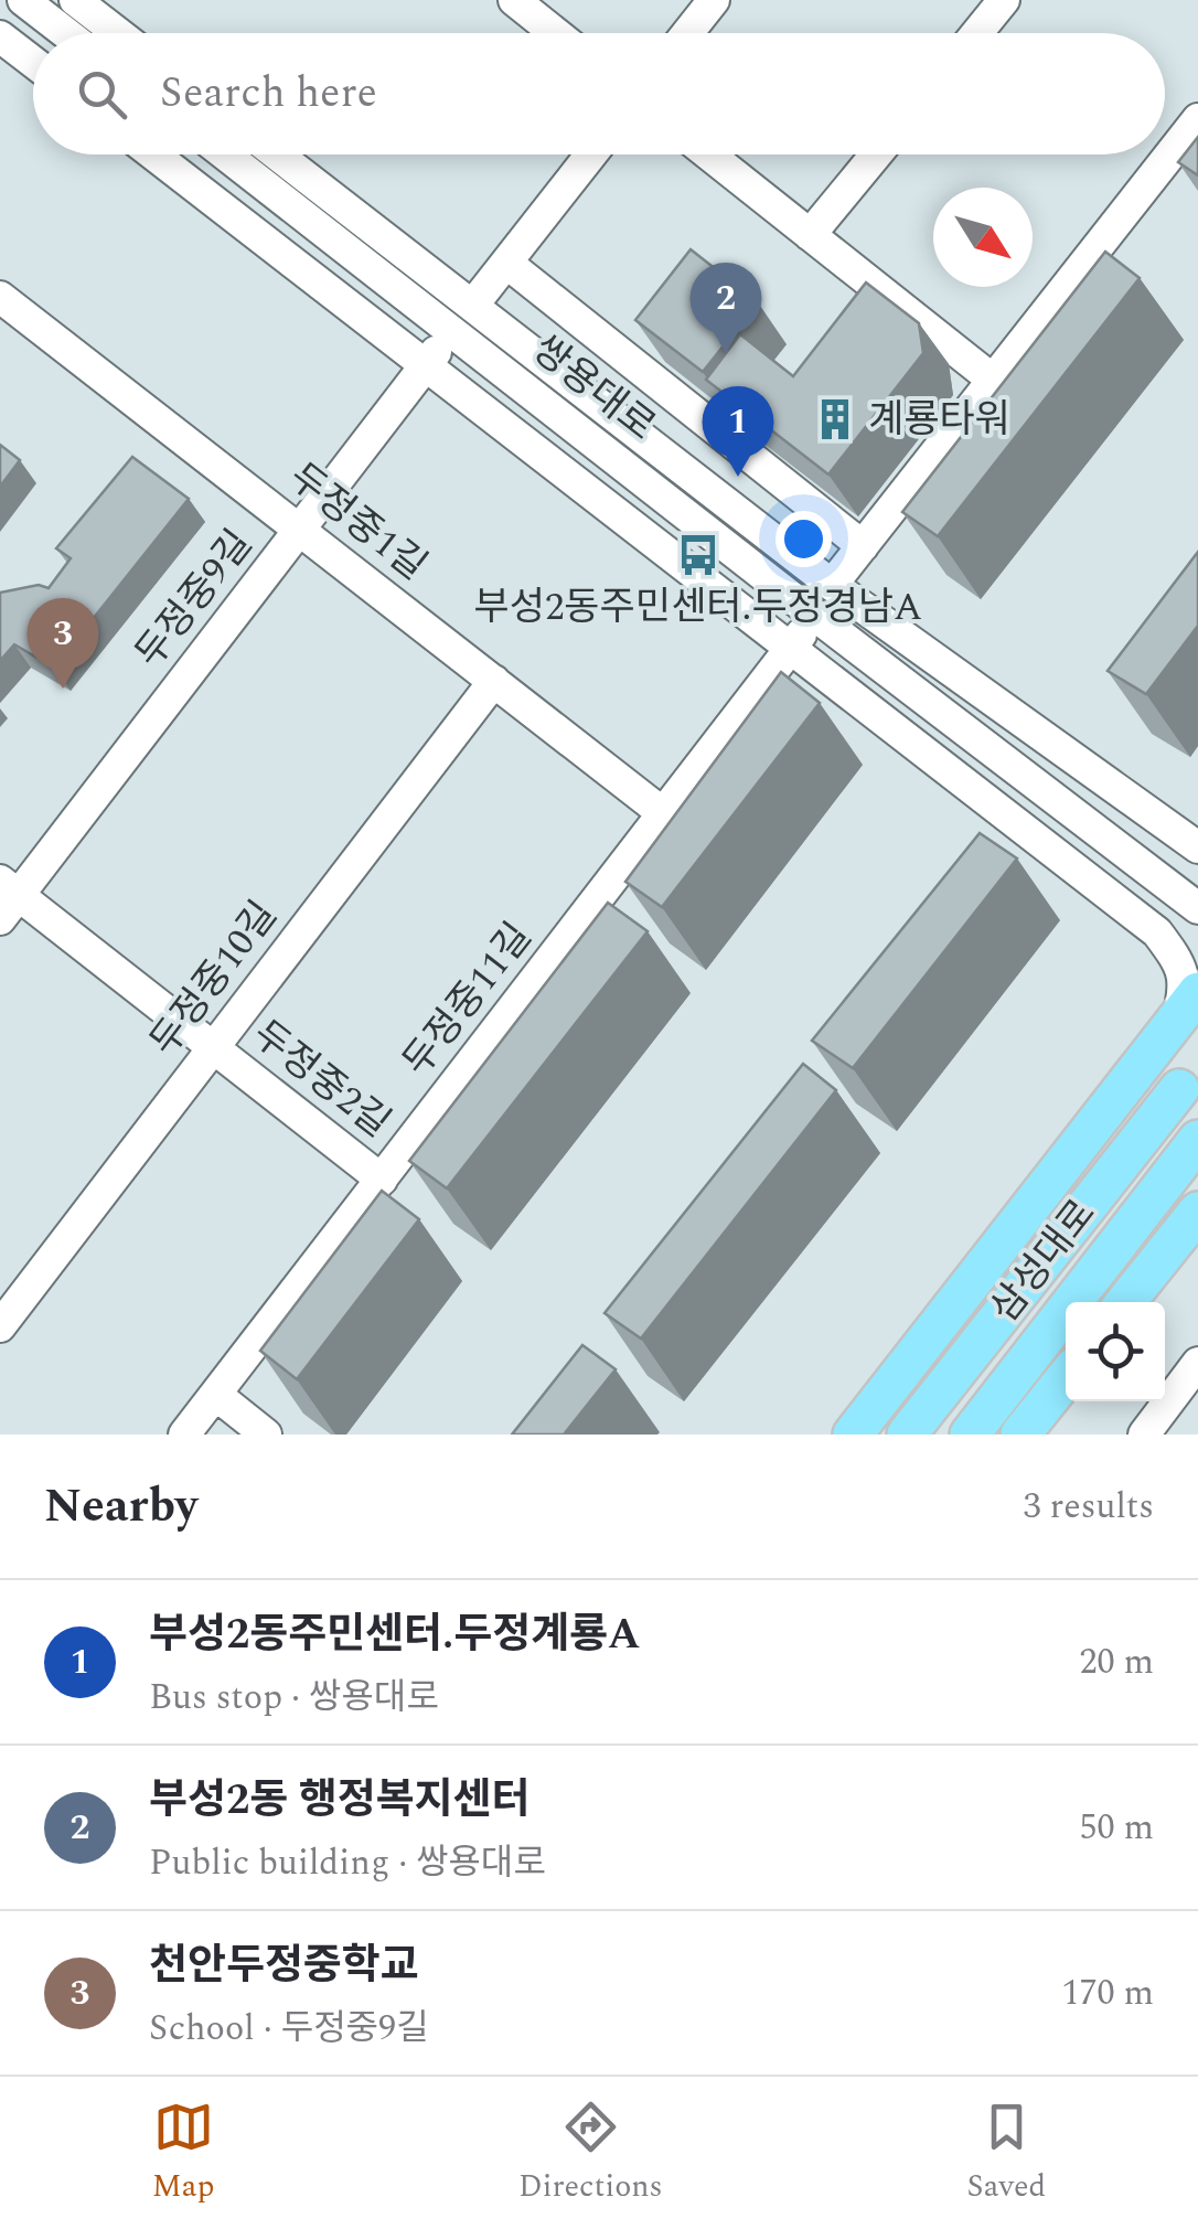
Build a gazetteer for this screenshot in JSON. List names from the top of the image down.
{
  "streets": {
    "main road": ["삼성대로"],
    "street": [
      "쌍용대로",
      "두정중1길",
      "두정중9길",
      "두정중10길",
      "두정중11길",
      "두정중2길"
    ]
  },
  "crossings": [
    ["쌍용대로", "두정중9길"],
    ["쌍용대로", "두정중11길"],
    ["두정중1길", "두정중9길"],
    ["두정중1길", "두정중10길"],
    ["두정중1길", "두정중11길"],
    ["두정중9길", "두정중2길"],
    ["두정중10길", "두정중2길"],
    ["두정중11길", "두정중2길"]
  ],
  "places": {
    "building": ["계룡타워"],
    "bus stop": ["부성2동주민센터.두정경남A"]
  },
  "north": "bottom right",
  "page": {
    "search": "Search here",
    "pins": ["2", "1", "3"],
    "heading": ["Nearby", "3 results"],
    "list": [
      {
        "mark": "1",
        "name": "부성2동주민센터.두정계룡A",
        "note": "Bus stop · 쌍용대로",
        "value": "20 m"
      },
      {
        "mark": "2",
        "name": "부성2동 행정복지센터",
        "note": "Public building · 쌍용대로",
        "value": "50 m"
      },
      {
        "mark": "3",
        "name": "천안두정중학교",
        "note": "School · 두정중9길",
        "value": "170 m"
      }
    ],
    "nav": ["Map", "Directions", "Saved"]
  }
}
